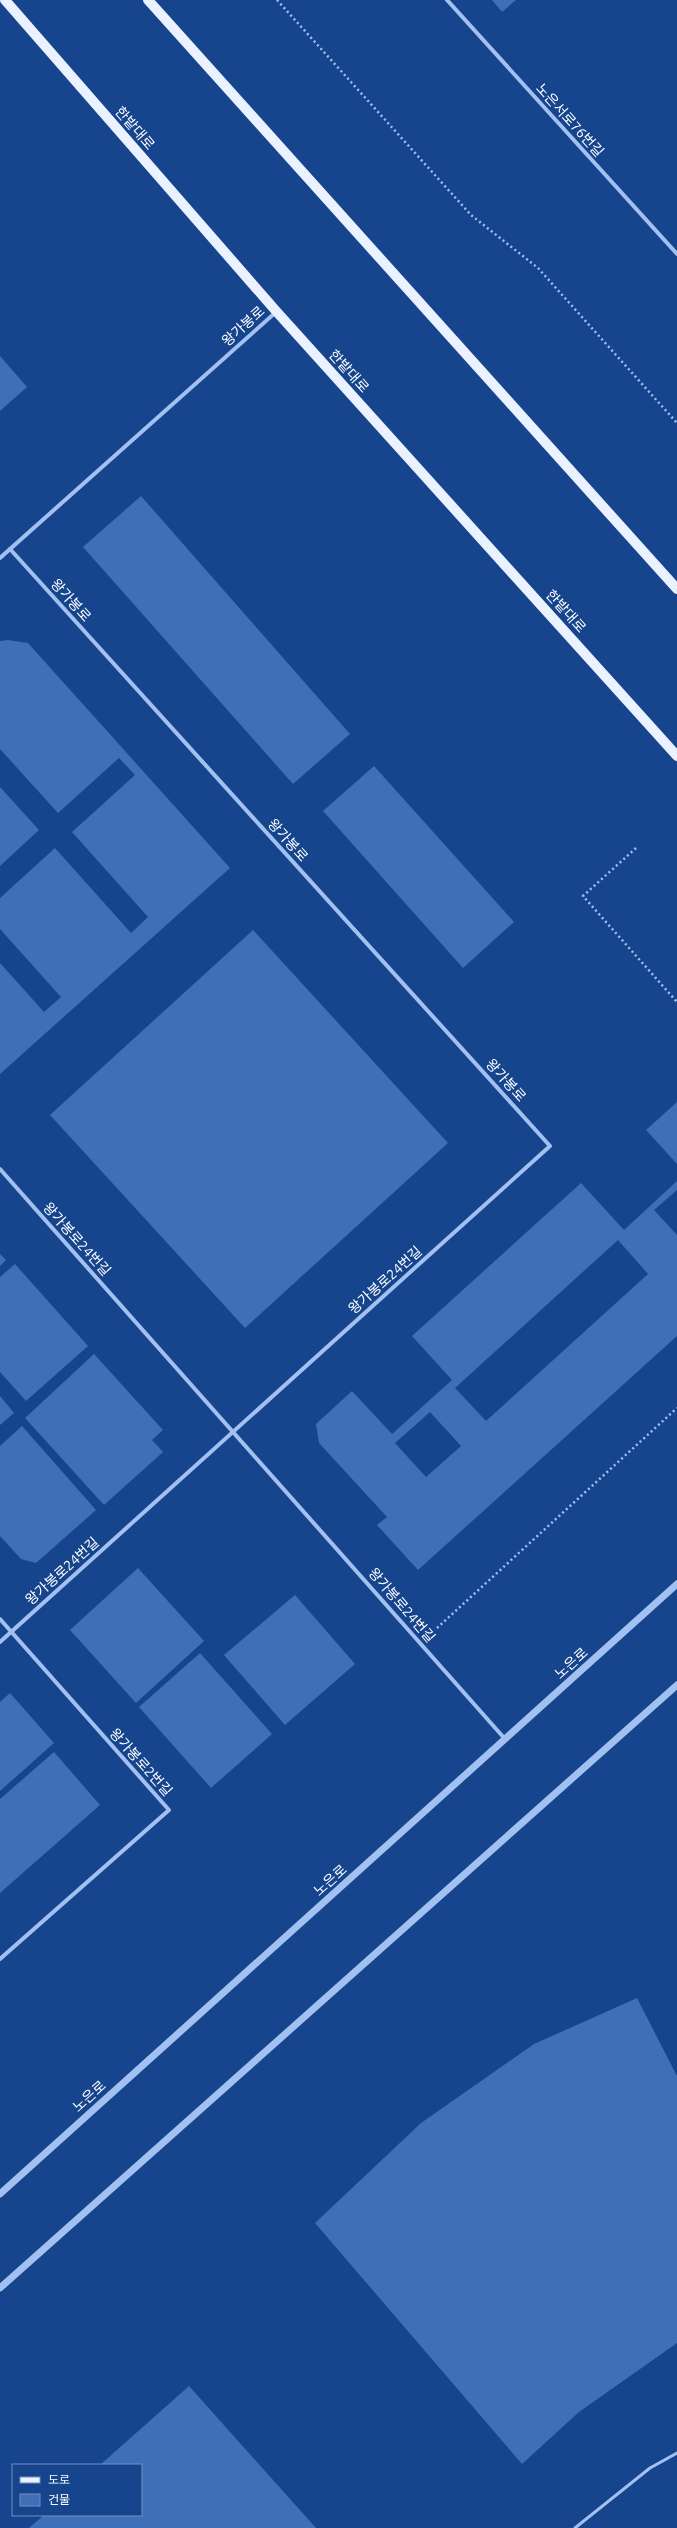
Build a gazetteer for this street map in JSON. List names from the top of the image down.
{
  "streets": {
    "main road": ["한밭대로"],
    "street": [
      "노은서로76번길",
      "왕가봉로",
      "왕가봉로24번길",
      "노은로",
      "왕가봉로2번길"
    ]
  },
  "crossings": [
    ["한밭대로", "왕가봉로"],
    ["왕가봉로", "왕가봉로24번길"],
    ["왕가봉로24번길", "노은로"],
    ["왕가봉로24번길", "왕가봉로2번길"]
  ],
  "legend": ["도로", "건물"]
}
